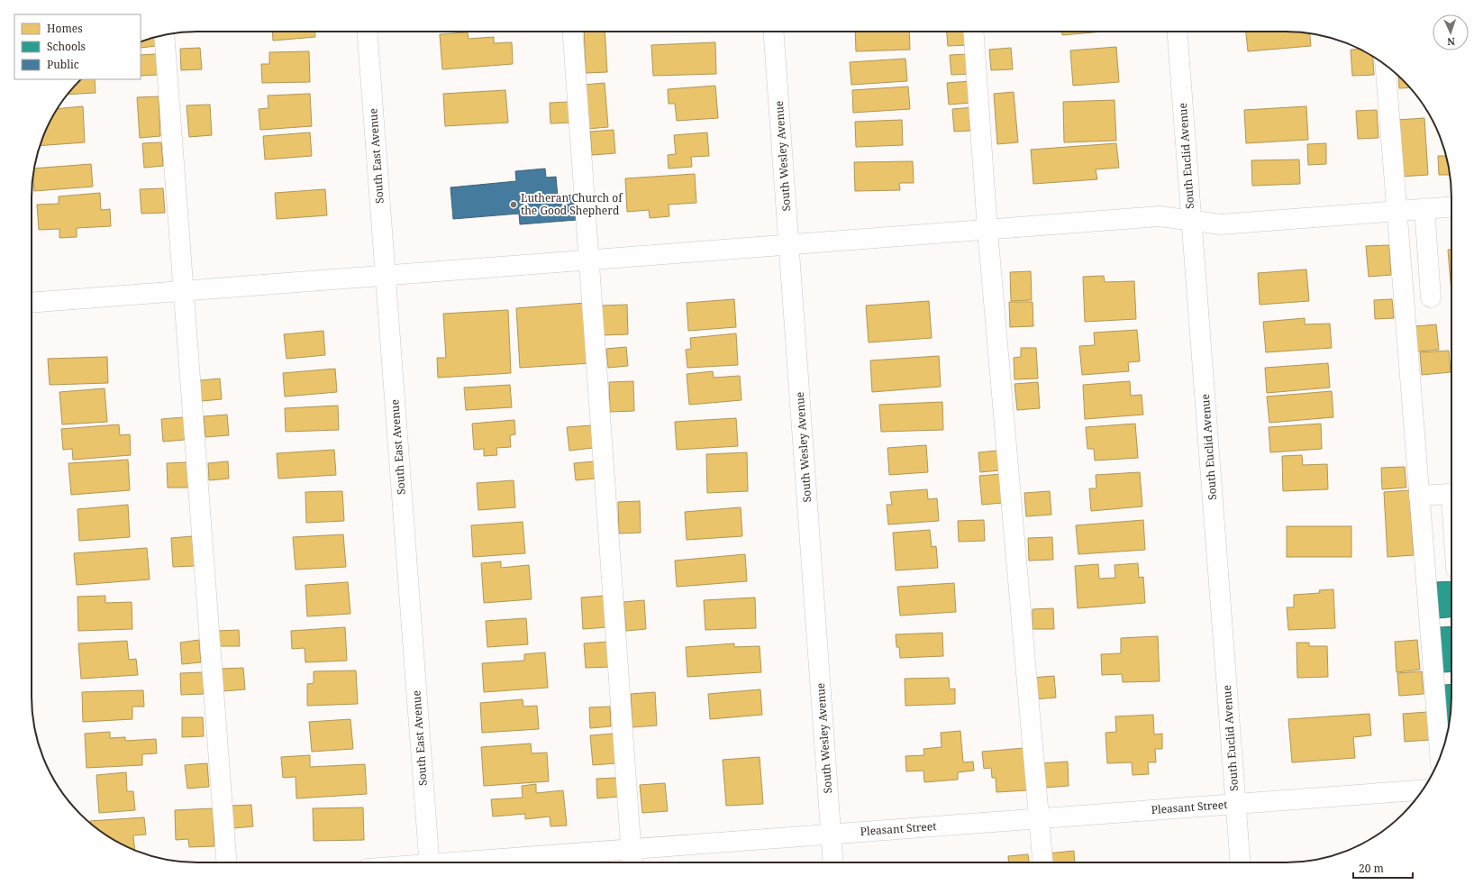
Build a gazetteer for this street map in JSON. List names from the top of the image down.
{
  "streets": {
    "street": [
      "South East Avenue",
      "South Wesley Avenue",
      "South Euclid Avenue",
      "Pleasant Street"
    ]
  },
  "crossings": [
    ["South Wesley Avenue", "Pleasant Street"],
    ["South Euclid Avenue", "Pleasant Street"]
  ],
  "places": ["Lutheran Church of the Good Shepherd"],
  "legend": ["Homes", "Schools", "Public"],
  "scale_bar": "20 m",
  "north": "bottom"
}
